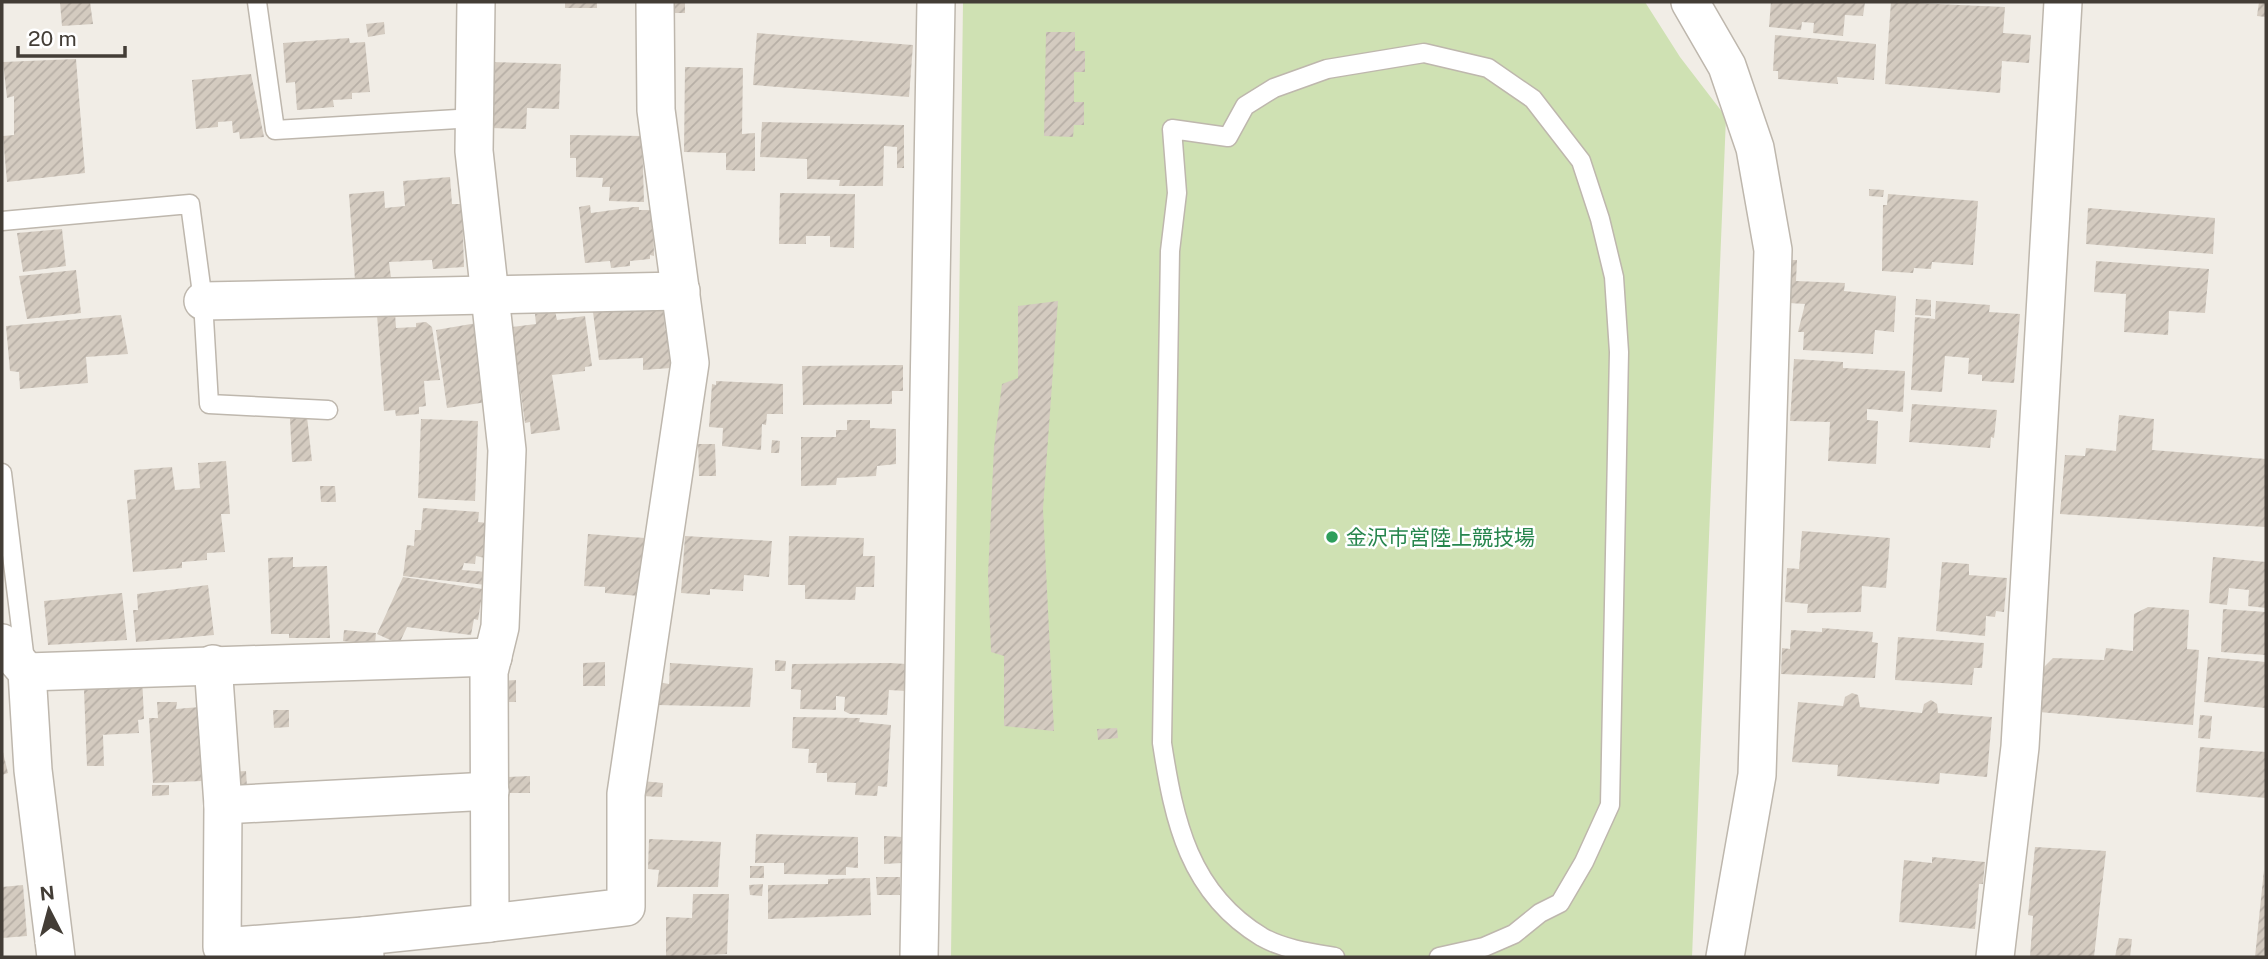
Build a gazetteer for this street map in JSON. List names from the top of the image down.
{
  "places": ["金沢市営陸上競技場"],
  "scale_bar": "20 m",
  "north": "top"
}
